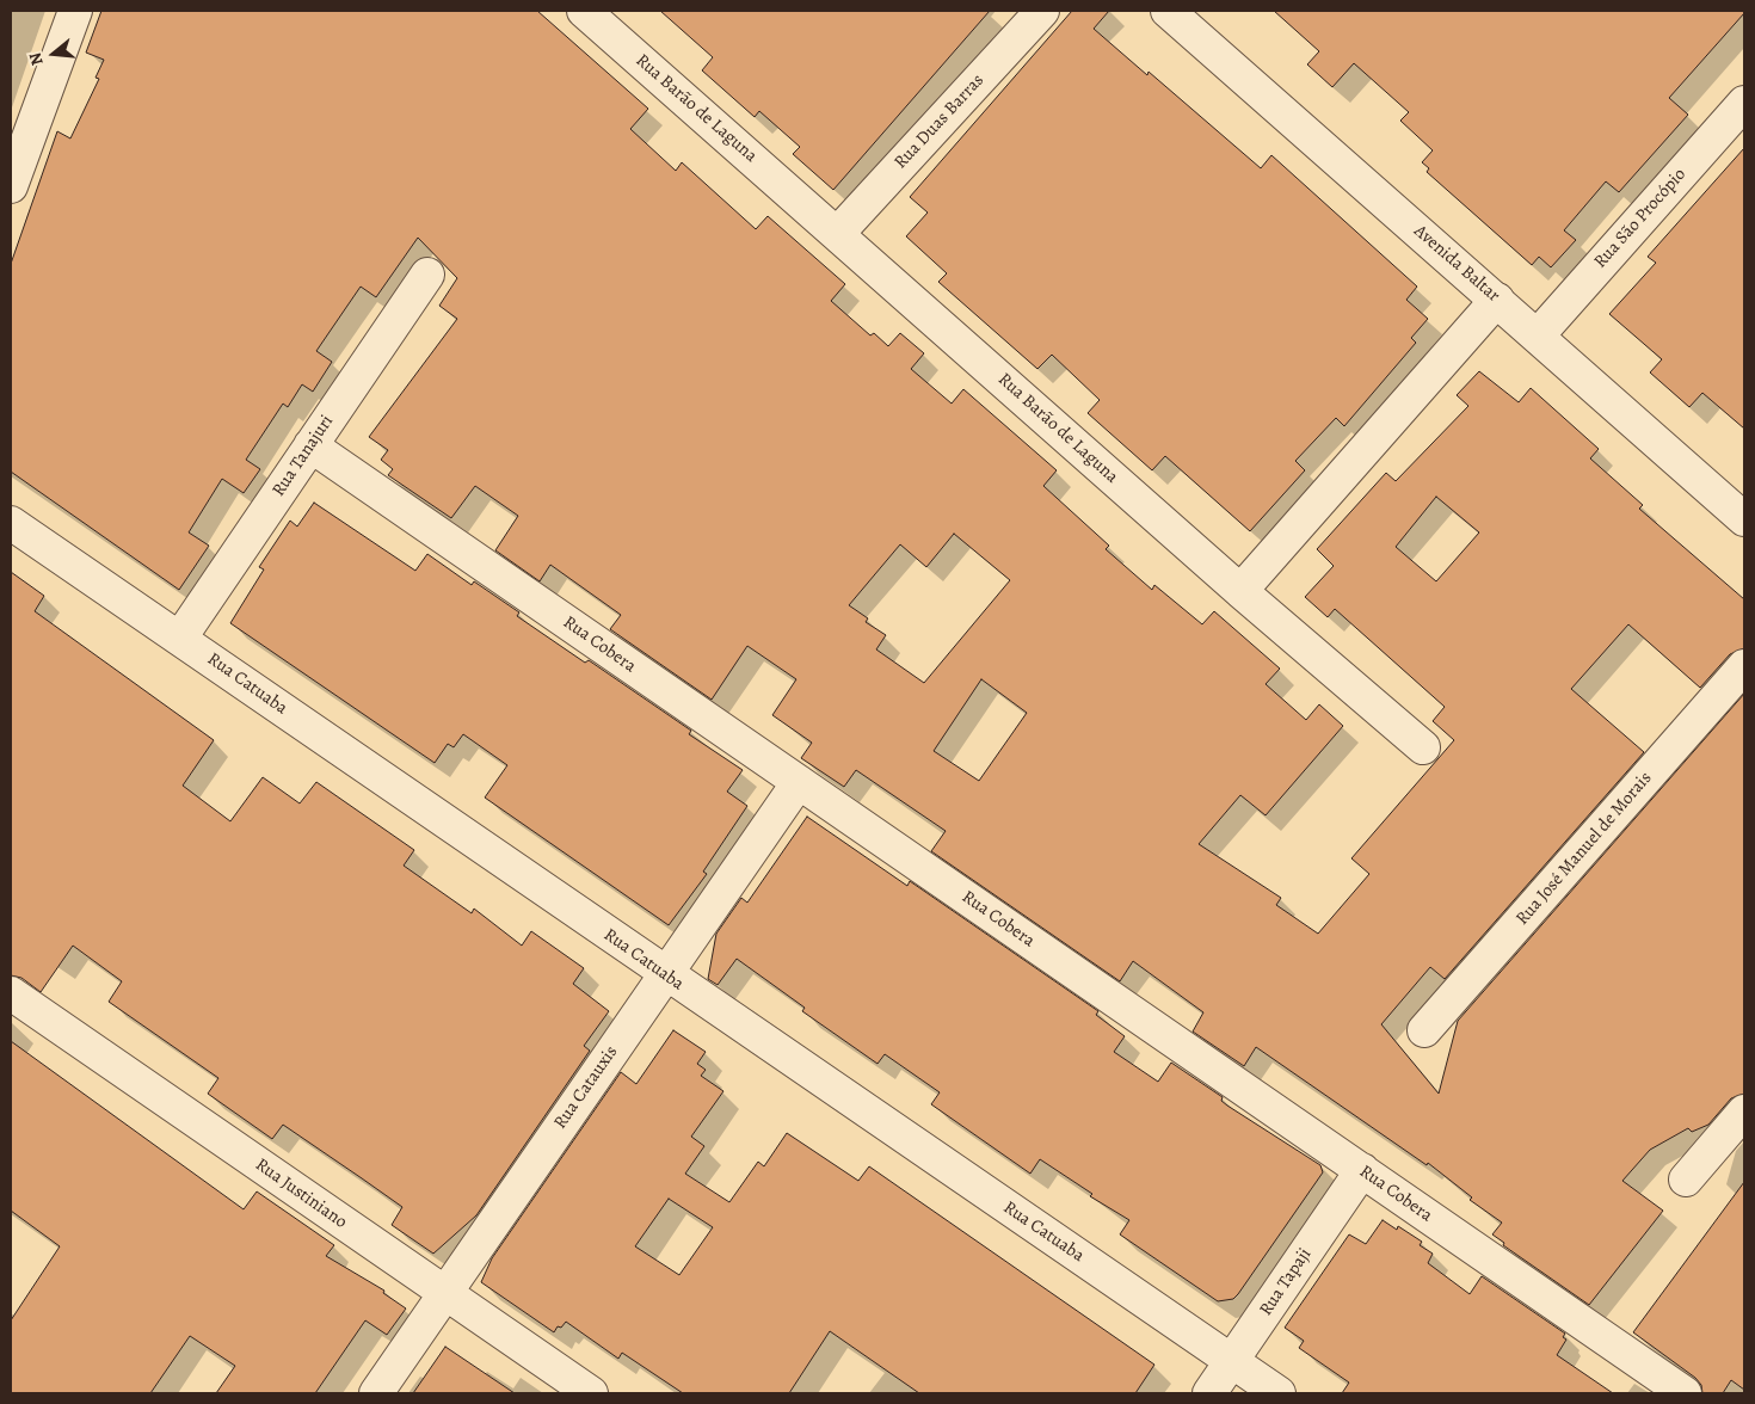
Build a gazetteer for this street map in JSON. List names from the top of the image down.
{
  "streets": {
    "street": [
      "Rua Barão de Laguna",
      "Rua Duas Barras",
      "Rua São Procópio",
      "Avenida Baltar",
      "Rua Tanajuri",
      "Rua Cobera",
      "Rua Catuaba",
      "Rua José Manuel de Morais",
      "Rua Catauxis",
      "Rua Justiniano",
      "Rua Tapaji"
    ]
  },
  "crossings": [
    ["Rua Barão de Laguna", "Rua Duas Barras"],
    ["Rua São Procópio", "Avenida Baltar"],
    ["Rua Tanajuri", "Rua Cobera"],
    ["Rua Tanajuri", "Rua Catuaba"],
    ["Rua Cobera", "Rua Catauxis"],
    ["Rua Cobera", "Rua Tapaji"],
    ["Rua Catuaba", "Rua Catauxis"],
    ["Rua Catuaba", "Rua Tapaji"],
    ["Rua Catauxis", "Rua Justiniano"]
  ],
  "north": "left"
}
